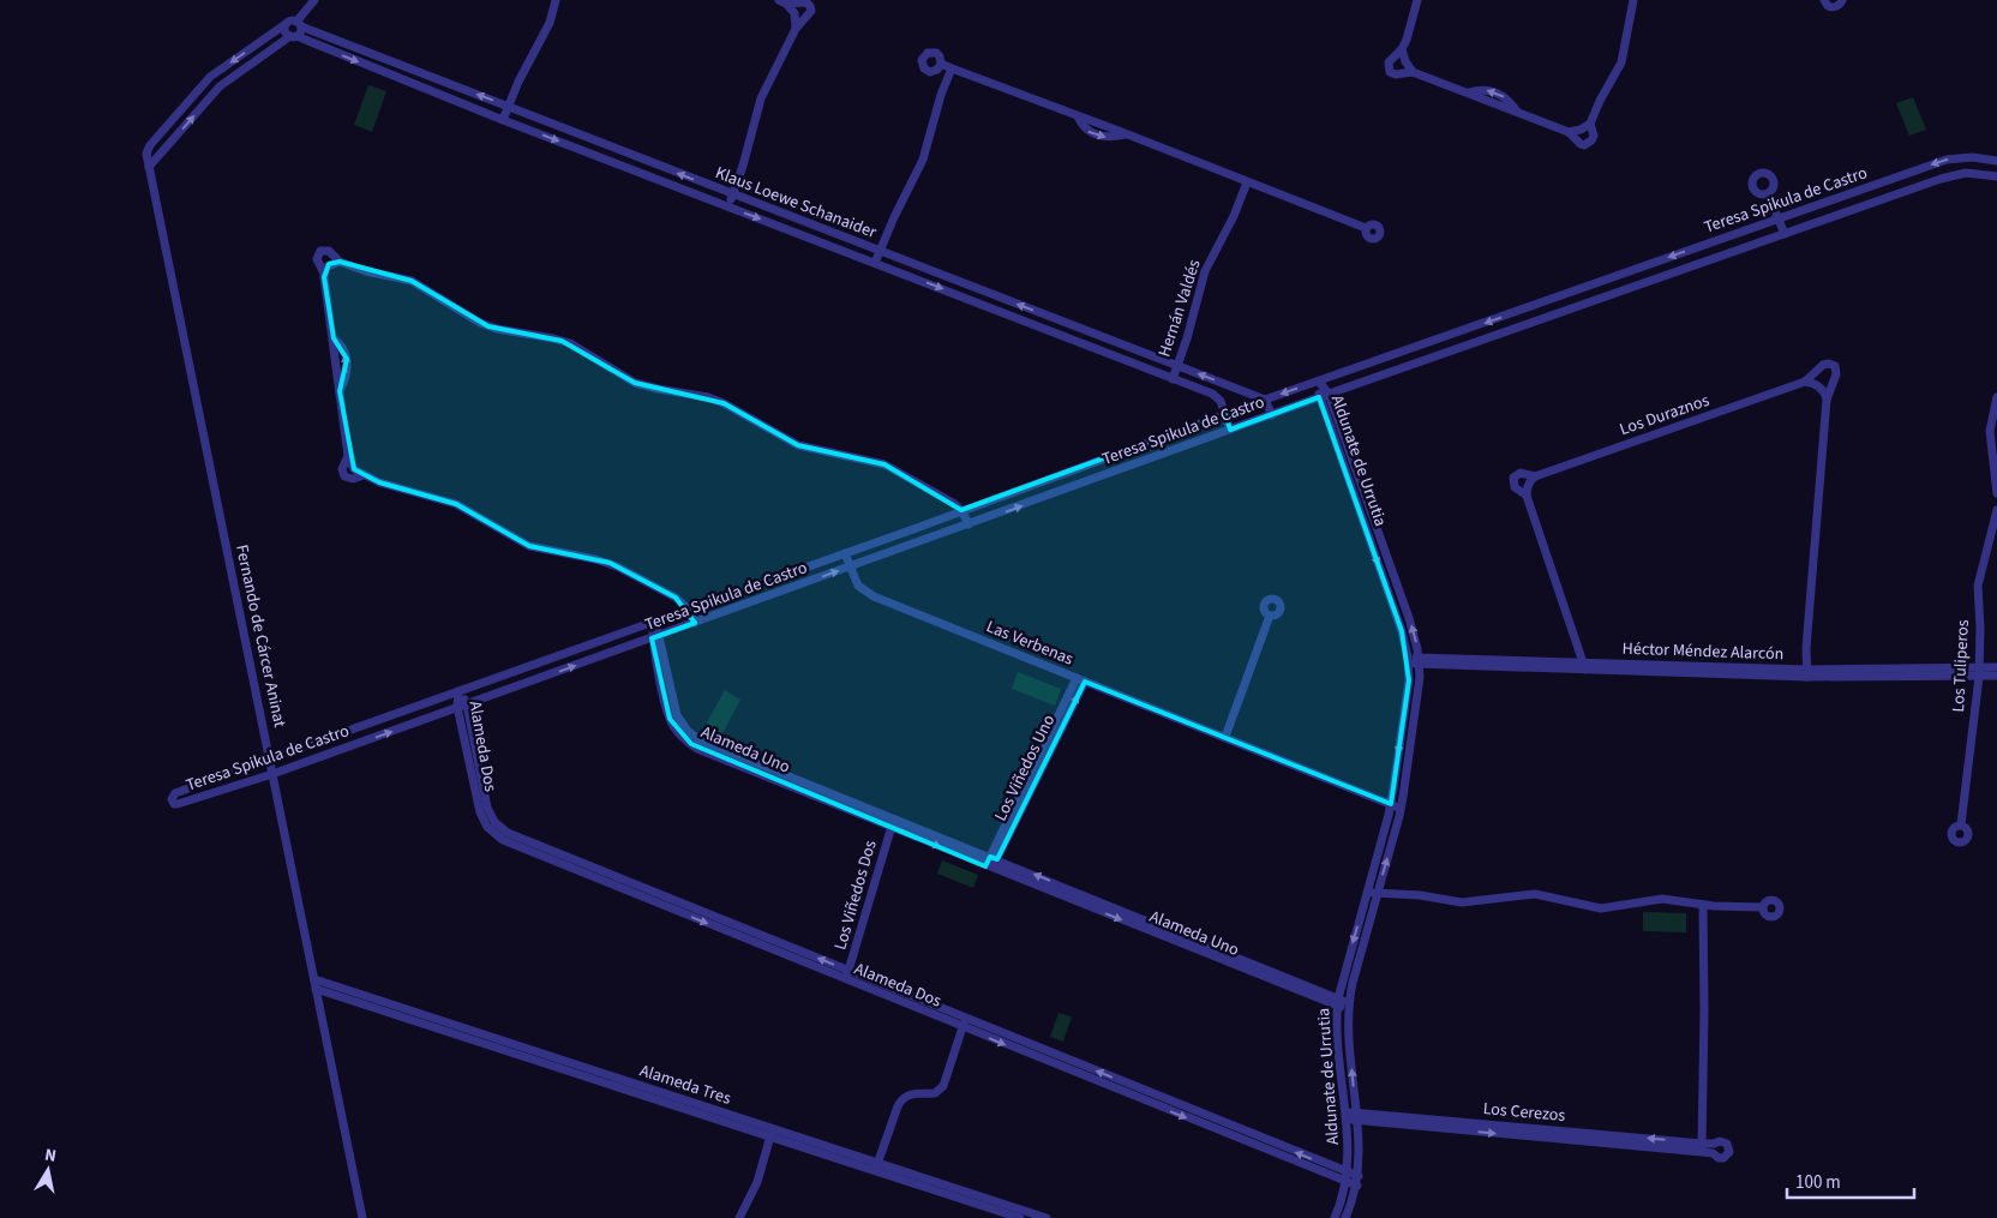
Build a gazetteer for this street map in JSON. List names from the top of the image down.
{
  "streets": {
    "street": [
      "Teresa Spikula de Castro",
      "Klaus Loewe Schanaider",
      "Hernán Valdés",
      "Los Duraznos",
      "Aldunate de Urrutia",
      "Fernando de Cárcer Aninat",
      "Las Verbenas",
      "Héctor Méndez Alarcón",
      "Los Tuliperos",
      "Alameda Dos",
      "Alameda Uno",
      "Los Viñedos Uno",
      "Los Viñedos Dos",
      "Alameda Tres",
      "Los Cerezos"
    ]
  },
  "crossings": [
    ["Teresa Spikula de Castro", "Klaus Loewe Schanaider"],
    ["Teresa Spikula de Castro", "Aldunate de Urrutia"],
    ["Teresa Spikula de Castro", "Fernando de Cárcer Aninat"],
    ["Teresa Spikula de Castro", "Las Verbenas"],
    ["Teresa Spikula de Castro", "Alameda Dos"],
    ["Teresa Spikula de Castro", "Alameda Uno"],
    ["Klaus Loewe Schanaider", "Hernán Valdés"],
    ["Los Duraznos", "Héctor Méndez Alarcón"],
    ["Aldunate de Urrutia", "Las Verbenas"],
    ["Aldunate de Urrutia", "Héctor Méndez Alarcón"],
    ["Aldunate de Urrutia", "Alameda Dos"],
    ["Aldunate de Urrutia", "Alameda Uno"],
    ["Aldunate de Urrutia", "Los Cerezos"],
    ["Fernando de Cárcer Aninat", "Alameda Tres"],
    ["Las Verbenas", "Los Viñedos Uno"],
    ["Héctor Méndez Alarcón", "Los Tuliperos"],
    ["Alameda Dos", "Los Viñedos Dos"],
    ["Alameda Uno", "Los Viñedos Uno"],
    ["Alameda Uno", "Los Viñedos Dos"]
  ],
  "scale_bar": "100 m",
  "north": "top"
}
